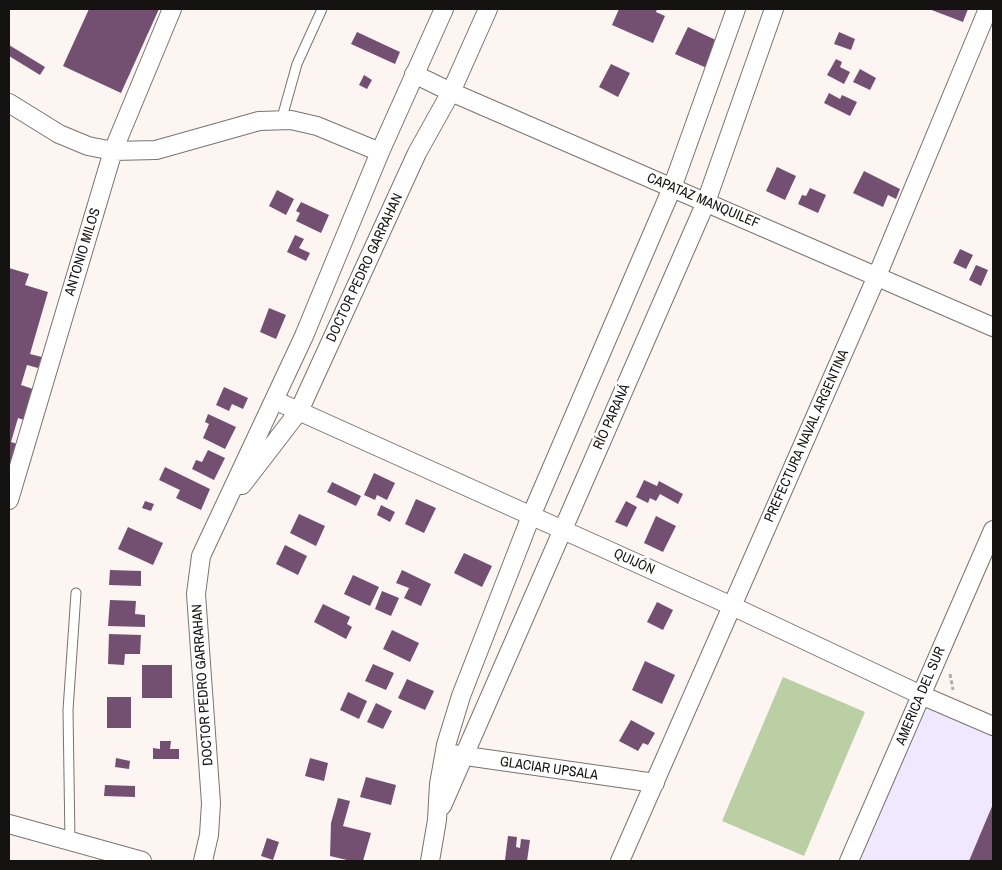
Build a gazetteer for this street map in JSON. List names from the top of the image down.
{
  "streets": {
    "street": [
      "CAPATAZ MANQUILEF",
      "ANTONIO MILOS",
      "DOCTOR PEDRO GARRAHAN",
      "RÍO PARANÁ",
      "PREFECTURA NAVAL ARGENTINA",
      "QUIJÓN",
      "AMERICA DEL SUR",
      "GLACIAR UPSALA"
    ]
  },
  "crossings": [
    ["CAPATAZ MANQUILEF", "DOCTOR PEDRO GARRAHAN"],
    ["CAPATAZ MANQUILEF", "RÍO PARANÁ"],
    ["CAPATAZ MANQUILEF", "PREFECTURA NAVAL ARGENTINA"],
    ["DOCTOR PEDRO GARRAHAN", "QUIJÓN"],
    ["RÍO PARANÁ", "QUIJÓN"],
    ["RÍO PARANÁ", "GLACIAR UPSALA"],
    ["PREFECTURA NAVAL ARGENTINA", "QUIJÓN"],
    ["PREFECTURA NAVAL ARGENTINA", "GLACIAR UPSALA"],
    ["QUIJÓN", "AMERICA DEL SUR"]
  ]
}
